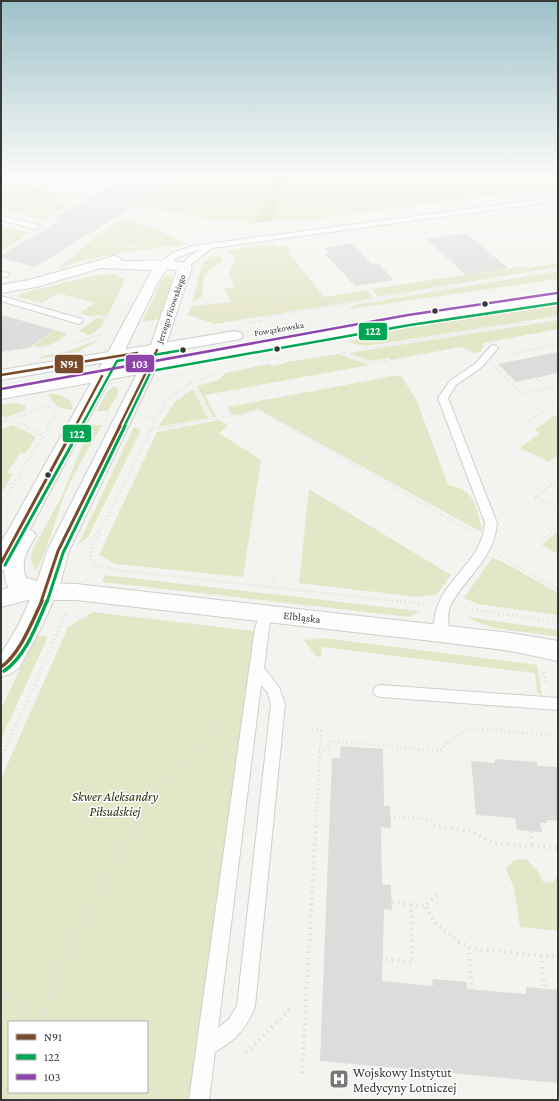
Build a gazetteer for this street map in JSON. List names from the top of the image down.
{
  "streets": {
    "street": ["Jerzego Ficowskiego", "Powązkowska", "Elbląska"]
  },
  "crossings": [
    ["Jerzego Ficowskiego", "Powązkowska"],
    ["Jerzego Ficowskiego", "Elbląska"]
  ],
  "parks": ["Skwer Aleksandry Piłsudskiej"],
  "places": {
    "hospital": ["Wojskowy Instytut Medycyny Lotniczej"]
  },
  "lines": ["transit line 103", "transit line 122", "transit line N91"],
  "legend": ["N91", "122", "103"]
}
